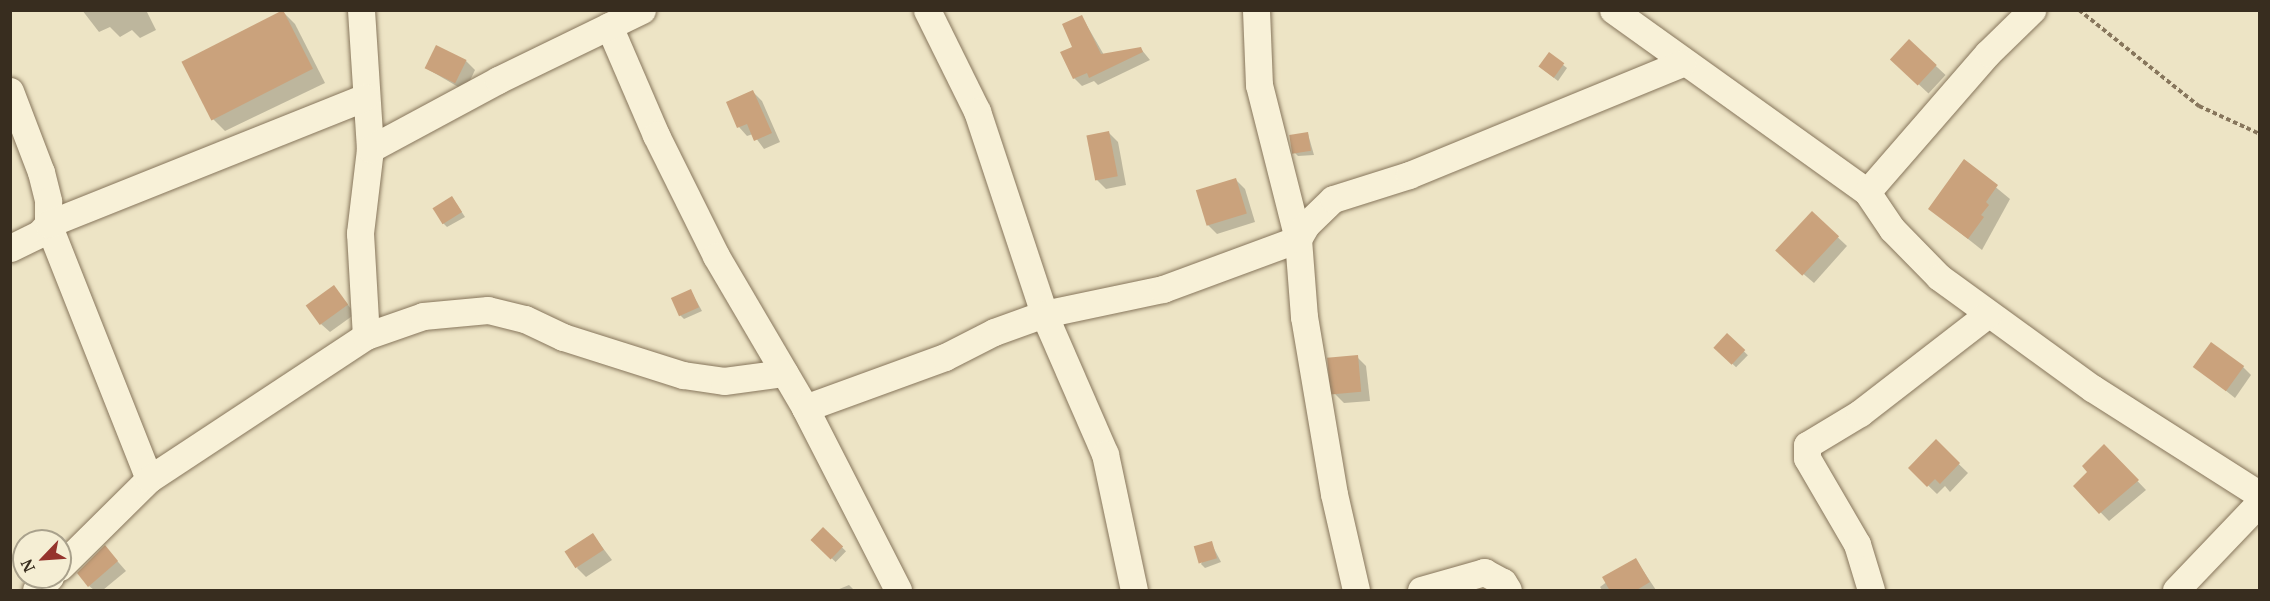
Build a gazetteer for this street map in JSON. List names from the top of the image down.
{
  "north": "bottom left"
}
